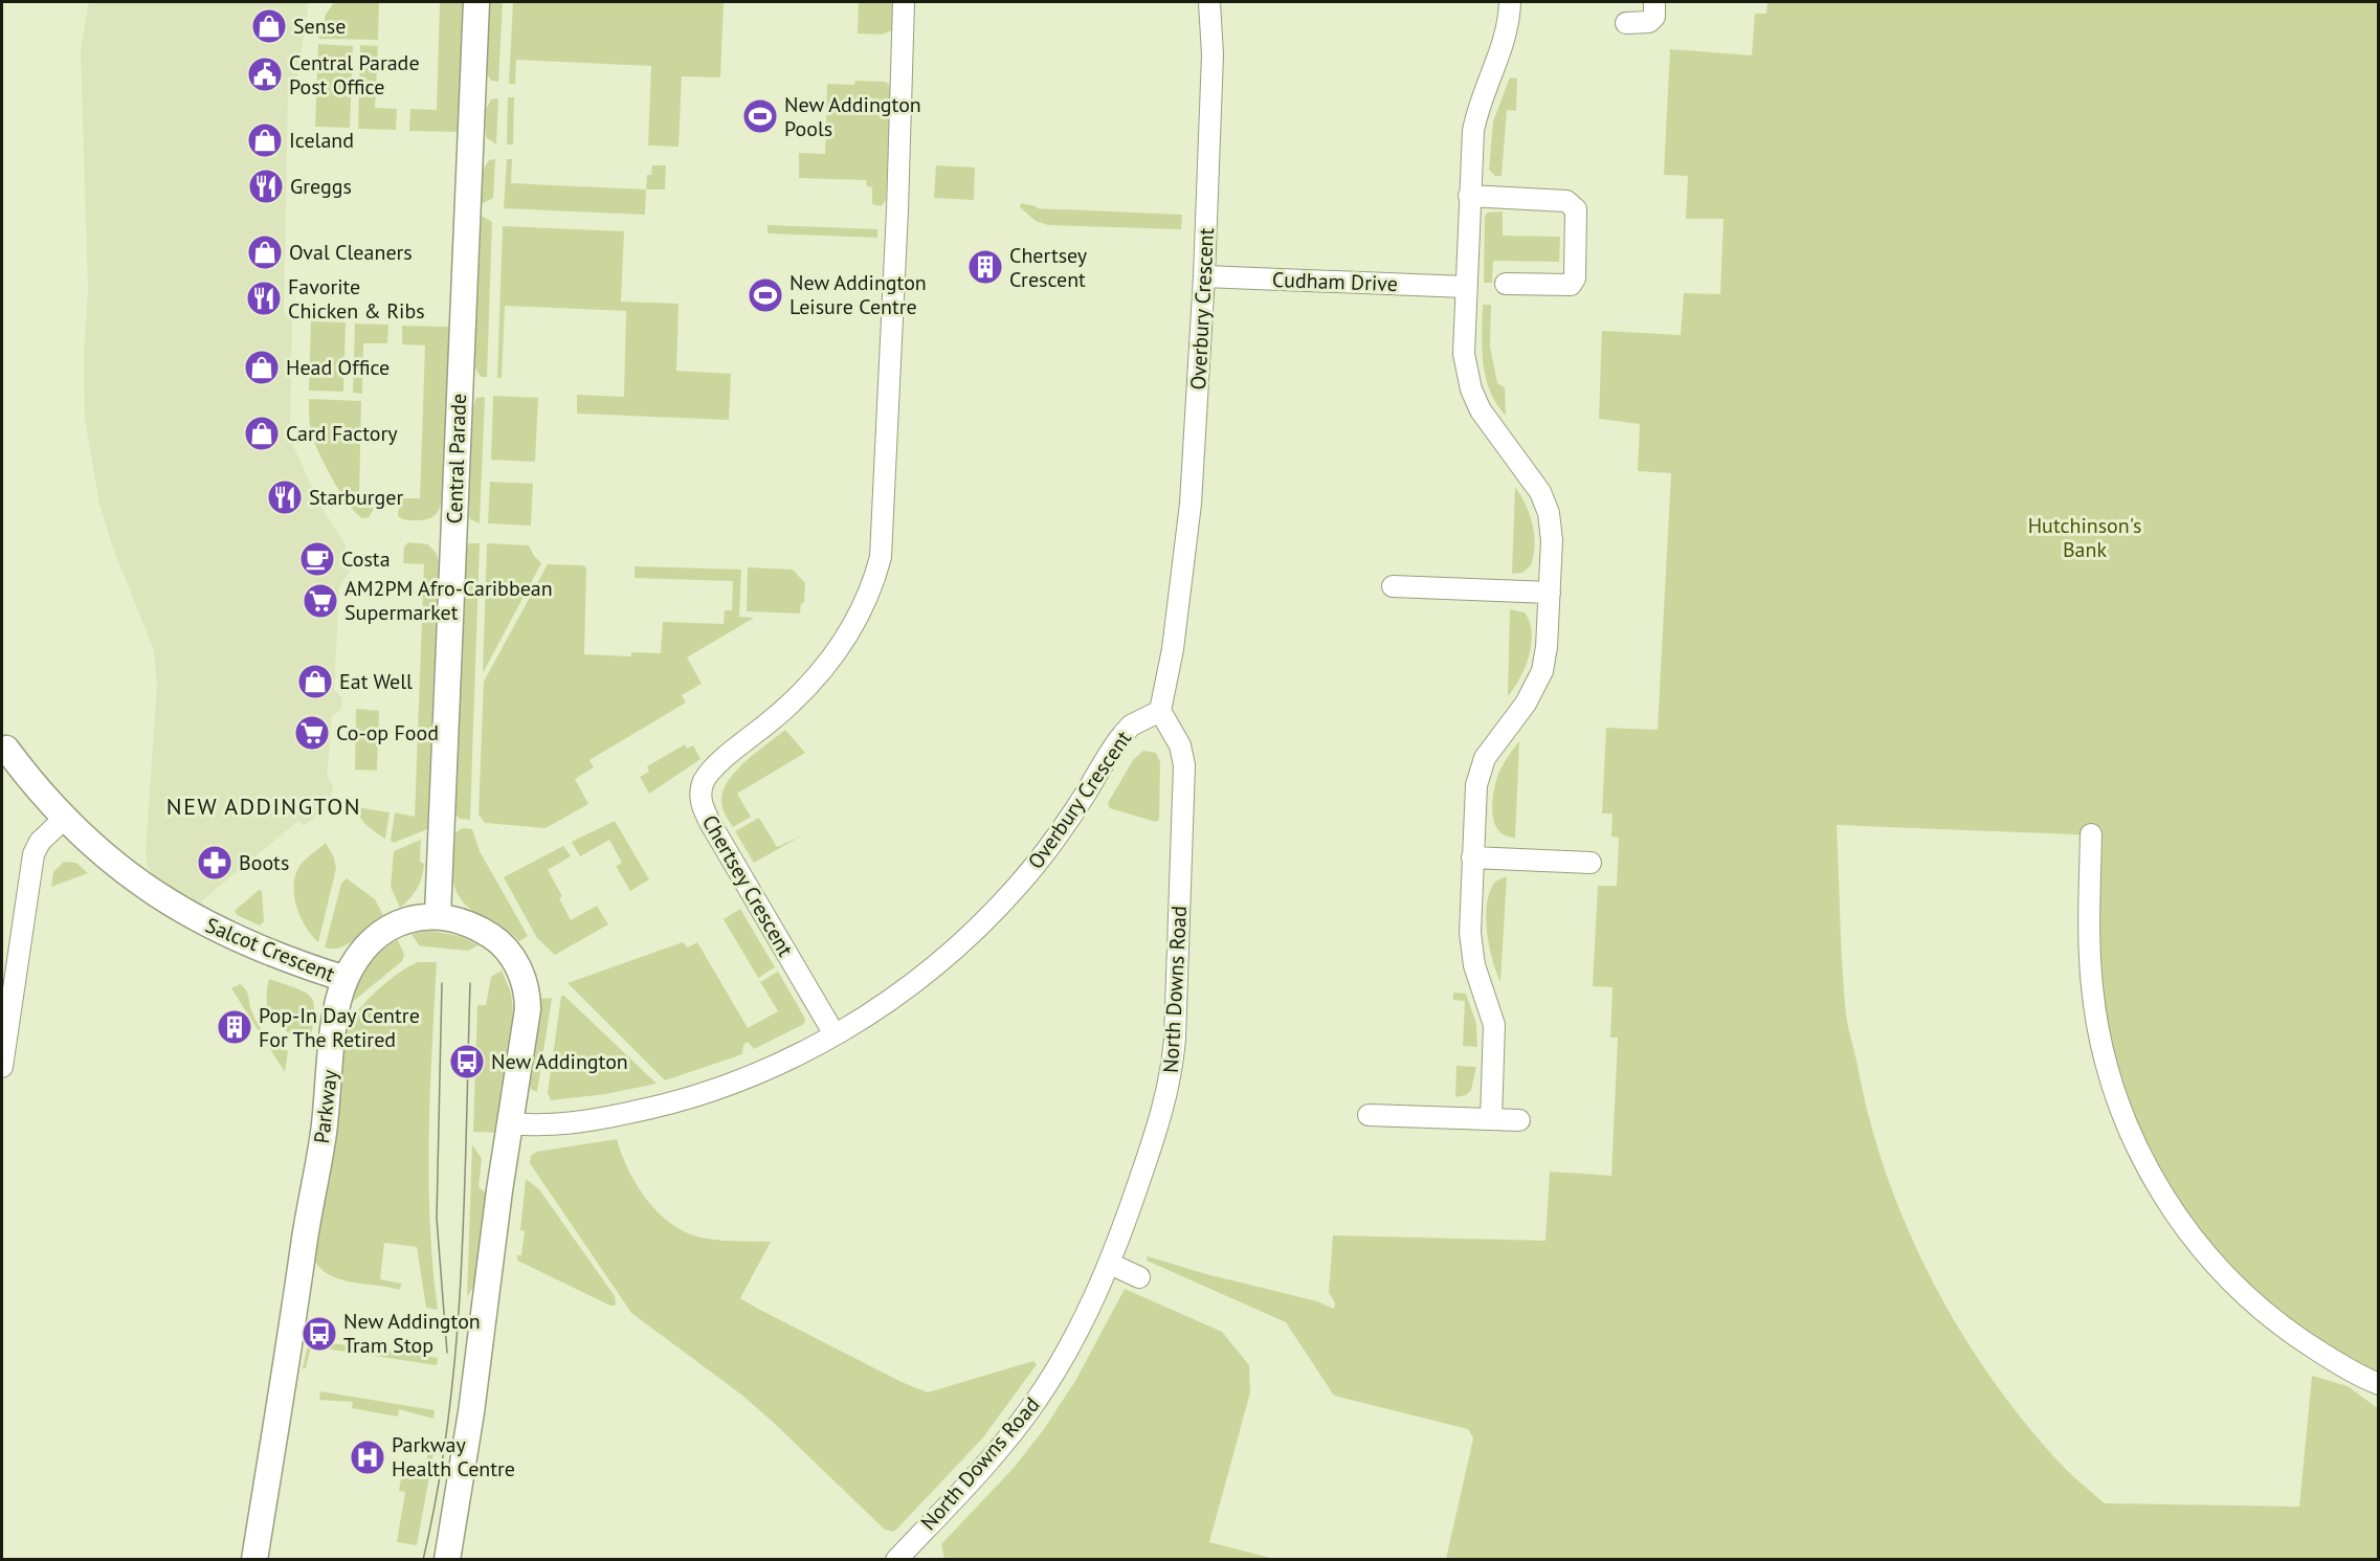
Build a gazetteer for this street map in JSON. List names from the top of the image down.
{
  "streets": {
    "street": [
      "Cudham Drive",
      "Overbury Crescent",
      "Central Parade",
      "Chertsey Crescent",
      "Salcot Crescent",
      "North Downs Road",
      "Parkway"
    ]
  },
  "crossings": [
    ["Cudham Drive", "Overbury Crescent"],
    ["Overbury Crescent", "Chertsey Crescent"],
    ["Overbury Crescent", "North Downs Road"],
    ["Overbury Crescent", "Parkway"],
    ["Central Parade", "Parkway"],
    ["Salcot Crescent", "Parkway"]
  ],
  "districts": ["NEW ADDINGTON"],
  "parks": ["Hutchinson's Bank"],
  "places": {
    "shop": [
      "Sense",
      "Iceland",
      "Oval Cleaners",
      "Head Office",
      "Card Factory",
      "Eat Well"
    ],
    "public building": ["Central Parade Post Office"],
    "sports": ["New Addington Pools", "New Addington Leisure Centre"],
    "restaurant": ["Greggs", "Favorite Chicken & Ribs", "Starburger"],
    "building": ["Chertsey Crescent", "Pop-In Day Centre For The Retired"],
    "cafe": ["Costa"],
    "supermarket": ["AM2PM Afro-Caribbean Supermarket", "Co-op Food"],
    "pharmacy": ["Boots"],
    "bus stop": ["New Addington", "New Addington Tram Stop"],
    "hospital": ["Parkway Health Centre"]
  }
}
